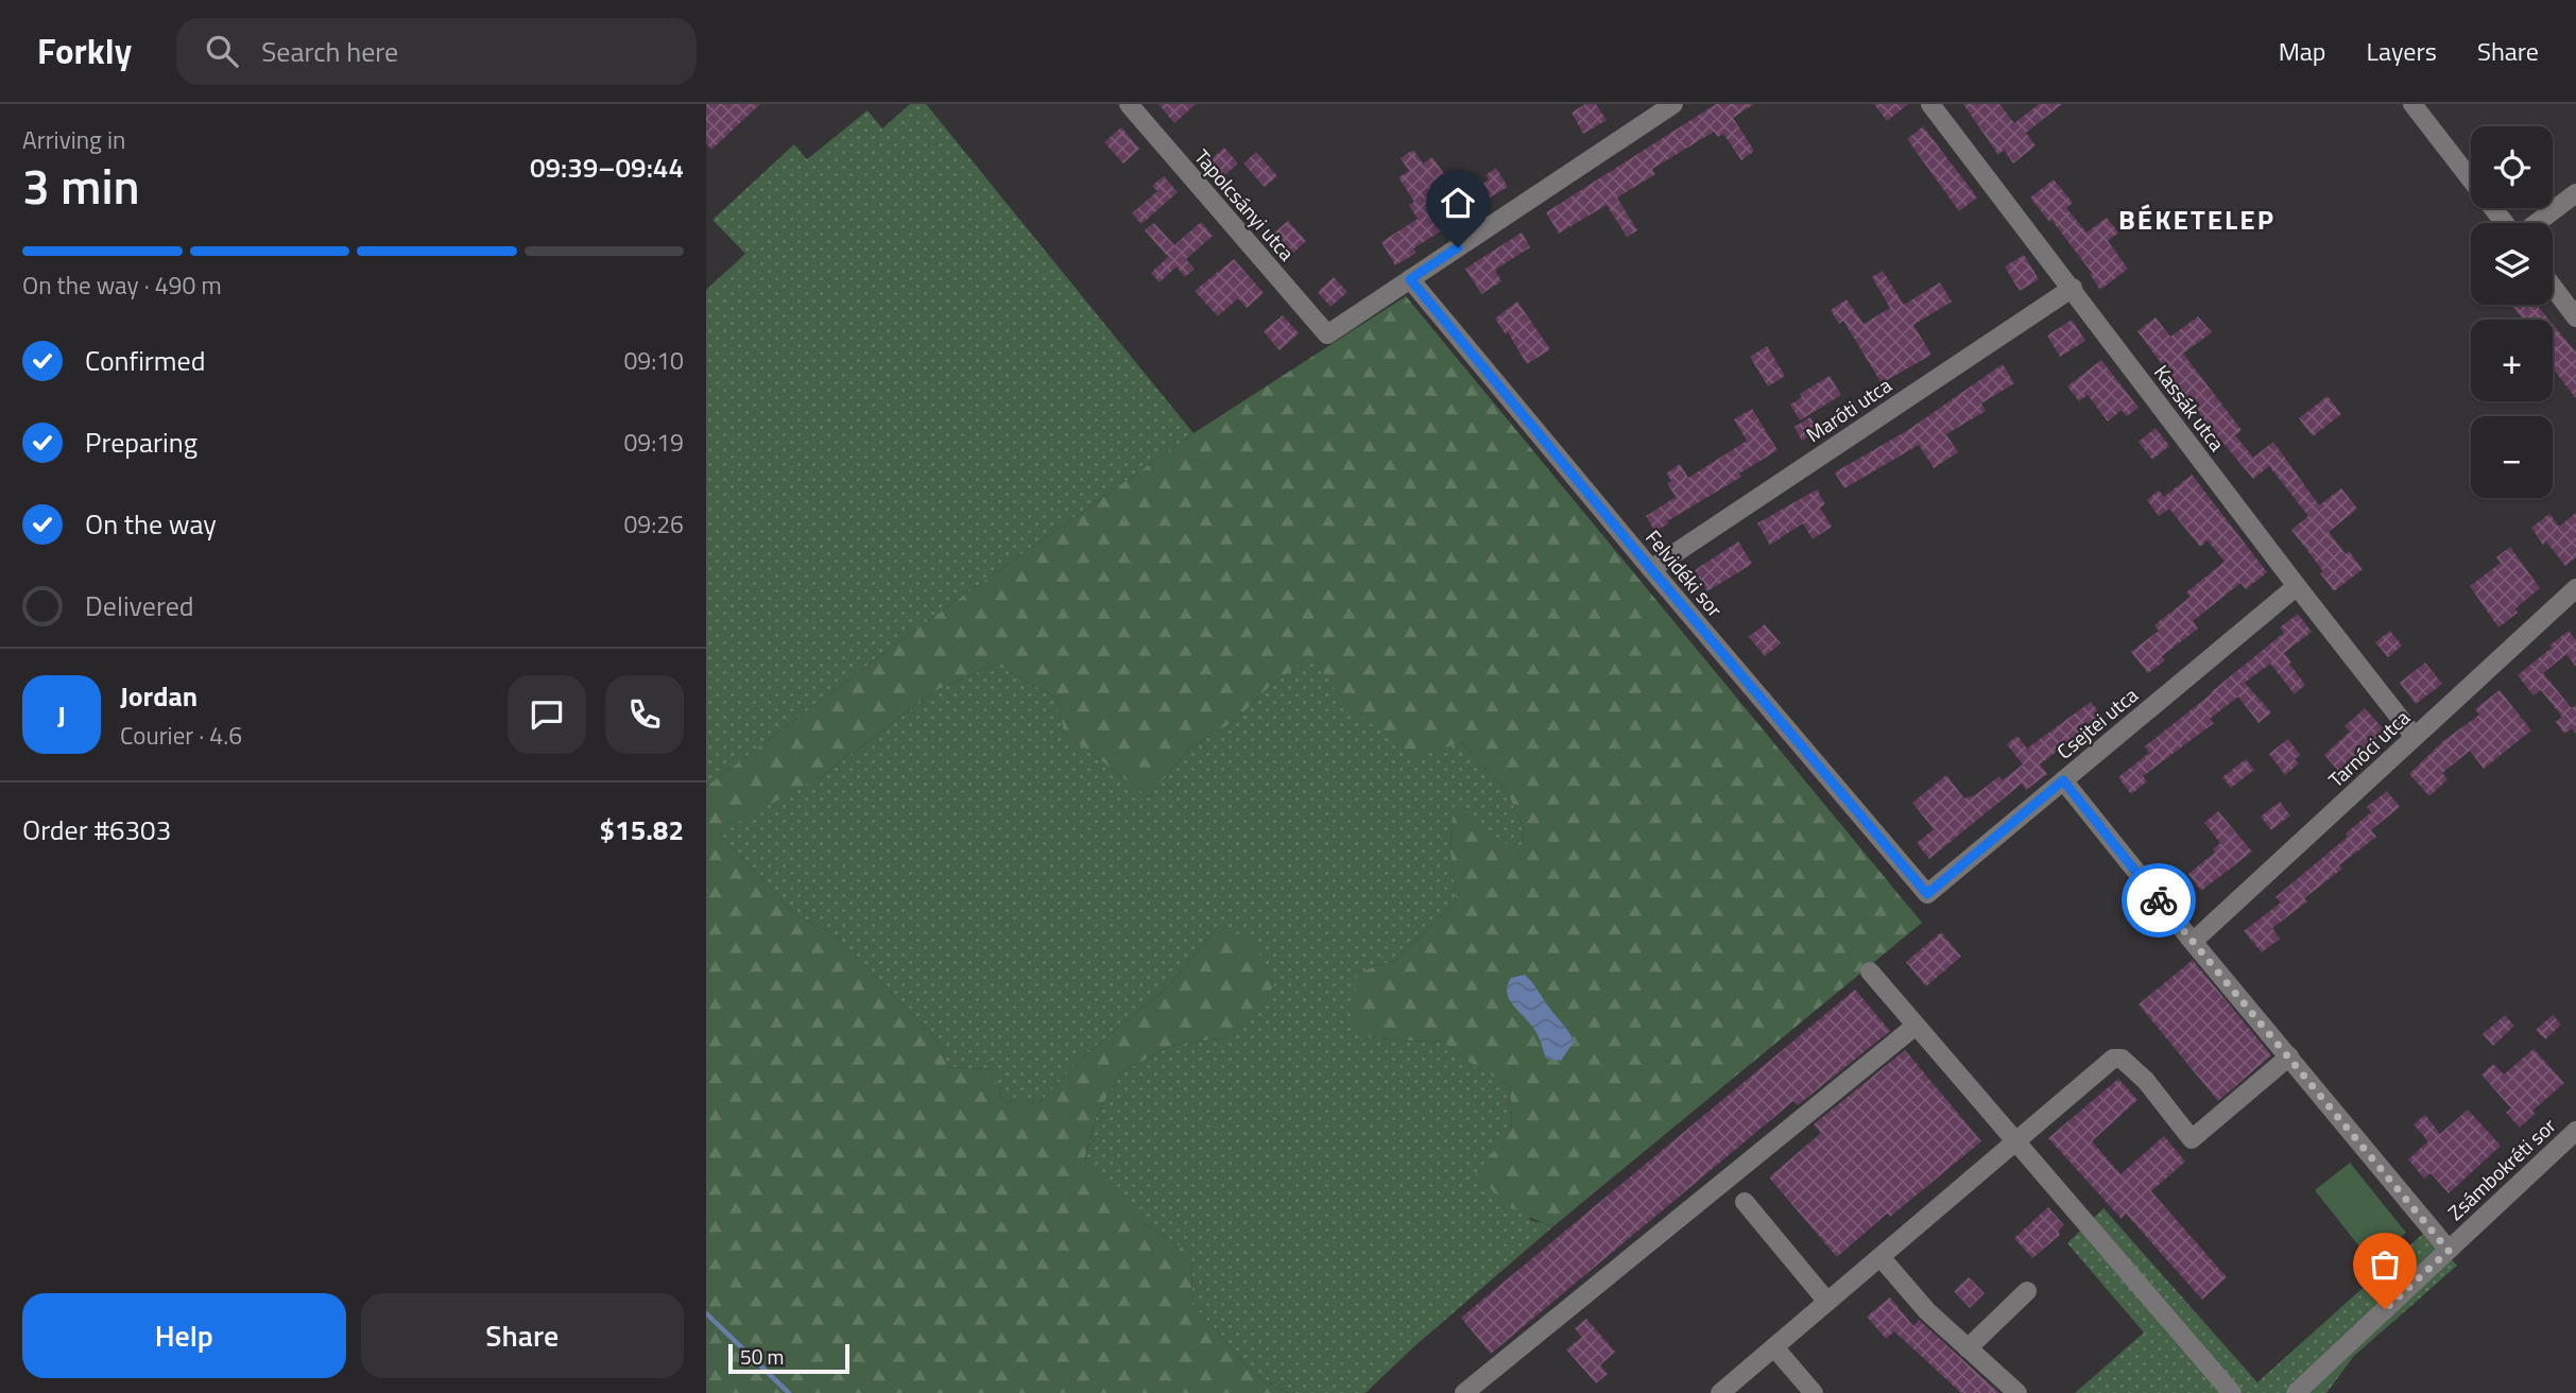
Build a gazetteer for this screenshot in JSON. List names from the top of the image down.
{
  "streets": {
    "street": [
      "Tapolcsányi utca",
      "Kassák utca",
      "Maróti utca",
      "Felvidéki sor",
      "Csejtei utca",
      "Tarnóci utca",
      "Zsámbokréti sor"
    ]
  },
  "crossings": [
    ["Tapolcsányi utca", "Felvidéki sor"],
    ["Kassák utca", "Maróti utca"],
    ["Kassák utca", "Csejtei utca"],
    ["Kassák utca", "Tarnóci utca"],
    ["Maróti utca", "Felvidéki sor"],
    ["Felvidéki sor", "Csejtei utca"]
  ],
  "districts": ["BÉKETELEP"],
  "scale_bar": "50 m",
  "page": {
    "header": "Forkly",
    "search": "Search here",
    "nav": ["Map", "Layers", "Share"],
    "heading": ["3 min", "Arriving in", "09:39–09:44"],
    "panel": [
      "Jordan",
      "Courier · 4.6",
      "Order #6303",
      "$15.82"
    ],
    "map_buttons": ["+", "−"],
    "bar": "On the way · 490 m",
    "list": [
      ["Confirmed", "09:10"],
      ["Preparing", "09:19"],
      ["On the way", "09:26"],
      "Delivered"
    ],
    "round": "J",
    "buttons": ["Help", "Share"],
    "scale": "50 m"
  }
}
